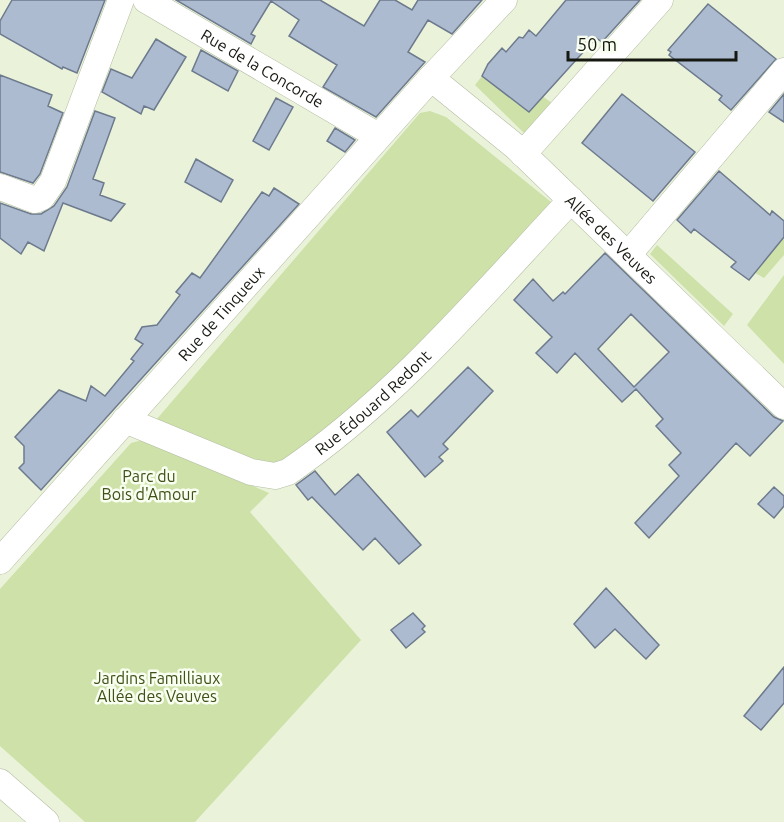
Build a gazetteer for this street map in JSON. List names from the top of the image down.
{
  "streets": {
    "street": [
      "Rue de la Concorde",
      "Allée des Veuves",
      "Rue de Tinqueux",
      "Rue Édouard Redont"
    ]
  },
  "crossings": [
    ["Rue de la Concorde", "Rue de Tinqueux"],
    ["Allée des Veuves", "Rue de Tinqueux"],
    ["Allée des Veuves", "Rue Édouard Redont"],
    ["Rue de Tinqueux", "Rue Édouard Redont"]
  ],
  "parks": ["Parc du Bois d'Amour", "Jardins Familliaux Allée des Veuves"],
  "scale_bar": "50 m"
}
